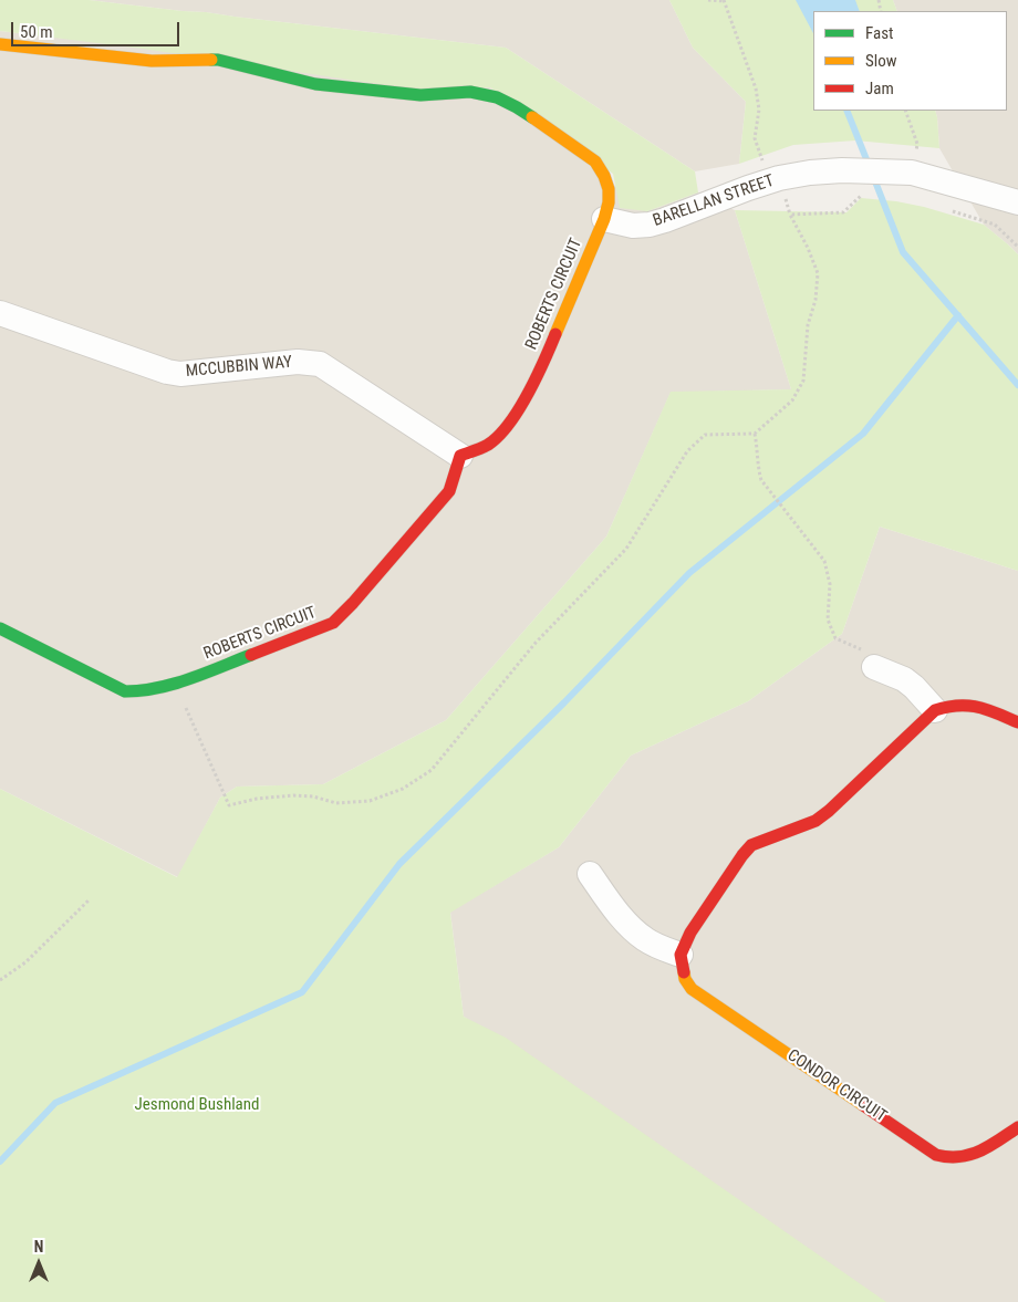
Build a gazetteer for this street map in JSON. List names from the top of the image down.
{
  "streets": {
    "street": [
      "BARELLAN STREET",
      "ROBERTS CIRCUIT",
      "MCCUBBIN WAY",
      "CONDOR CIRCUIT"
    ]
  },
  "crossings": [
    ["BARELLAN STREET", "ROBERTS CIRCUIT"],
    ["ROBERTS CIRCUIT", "MCCUBBIN WAY"]
  ],
  "parks": ["Jesmond Bushland"],
  "legend": ["Fast", "Slow", "Jam"],
  "scale_bar": "50 m",
  "north": "top"
}
